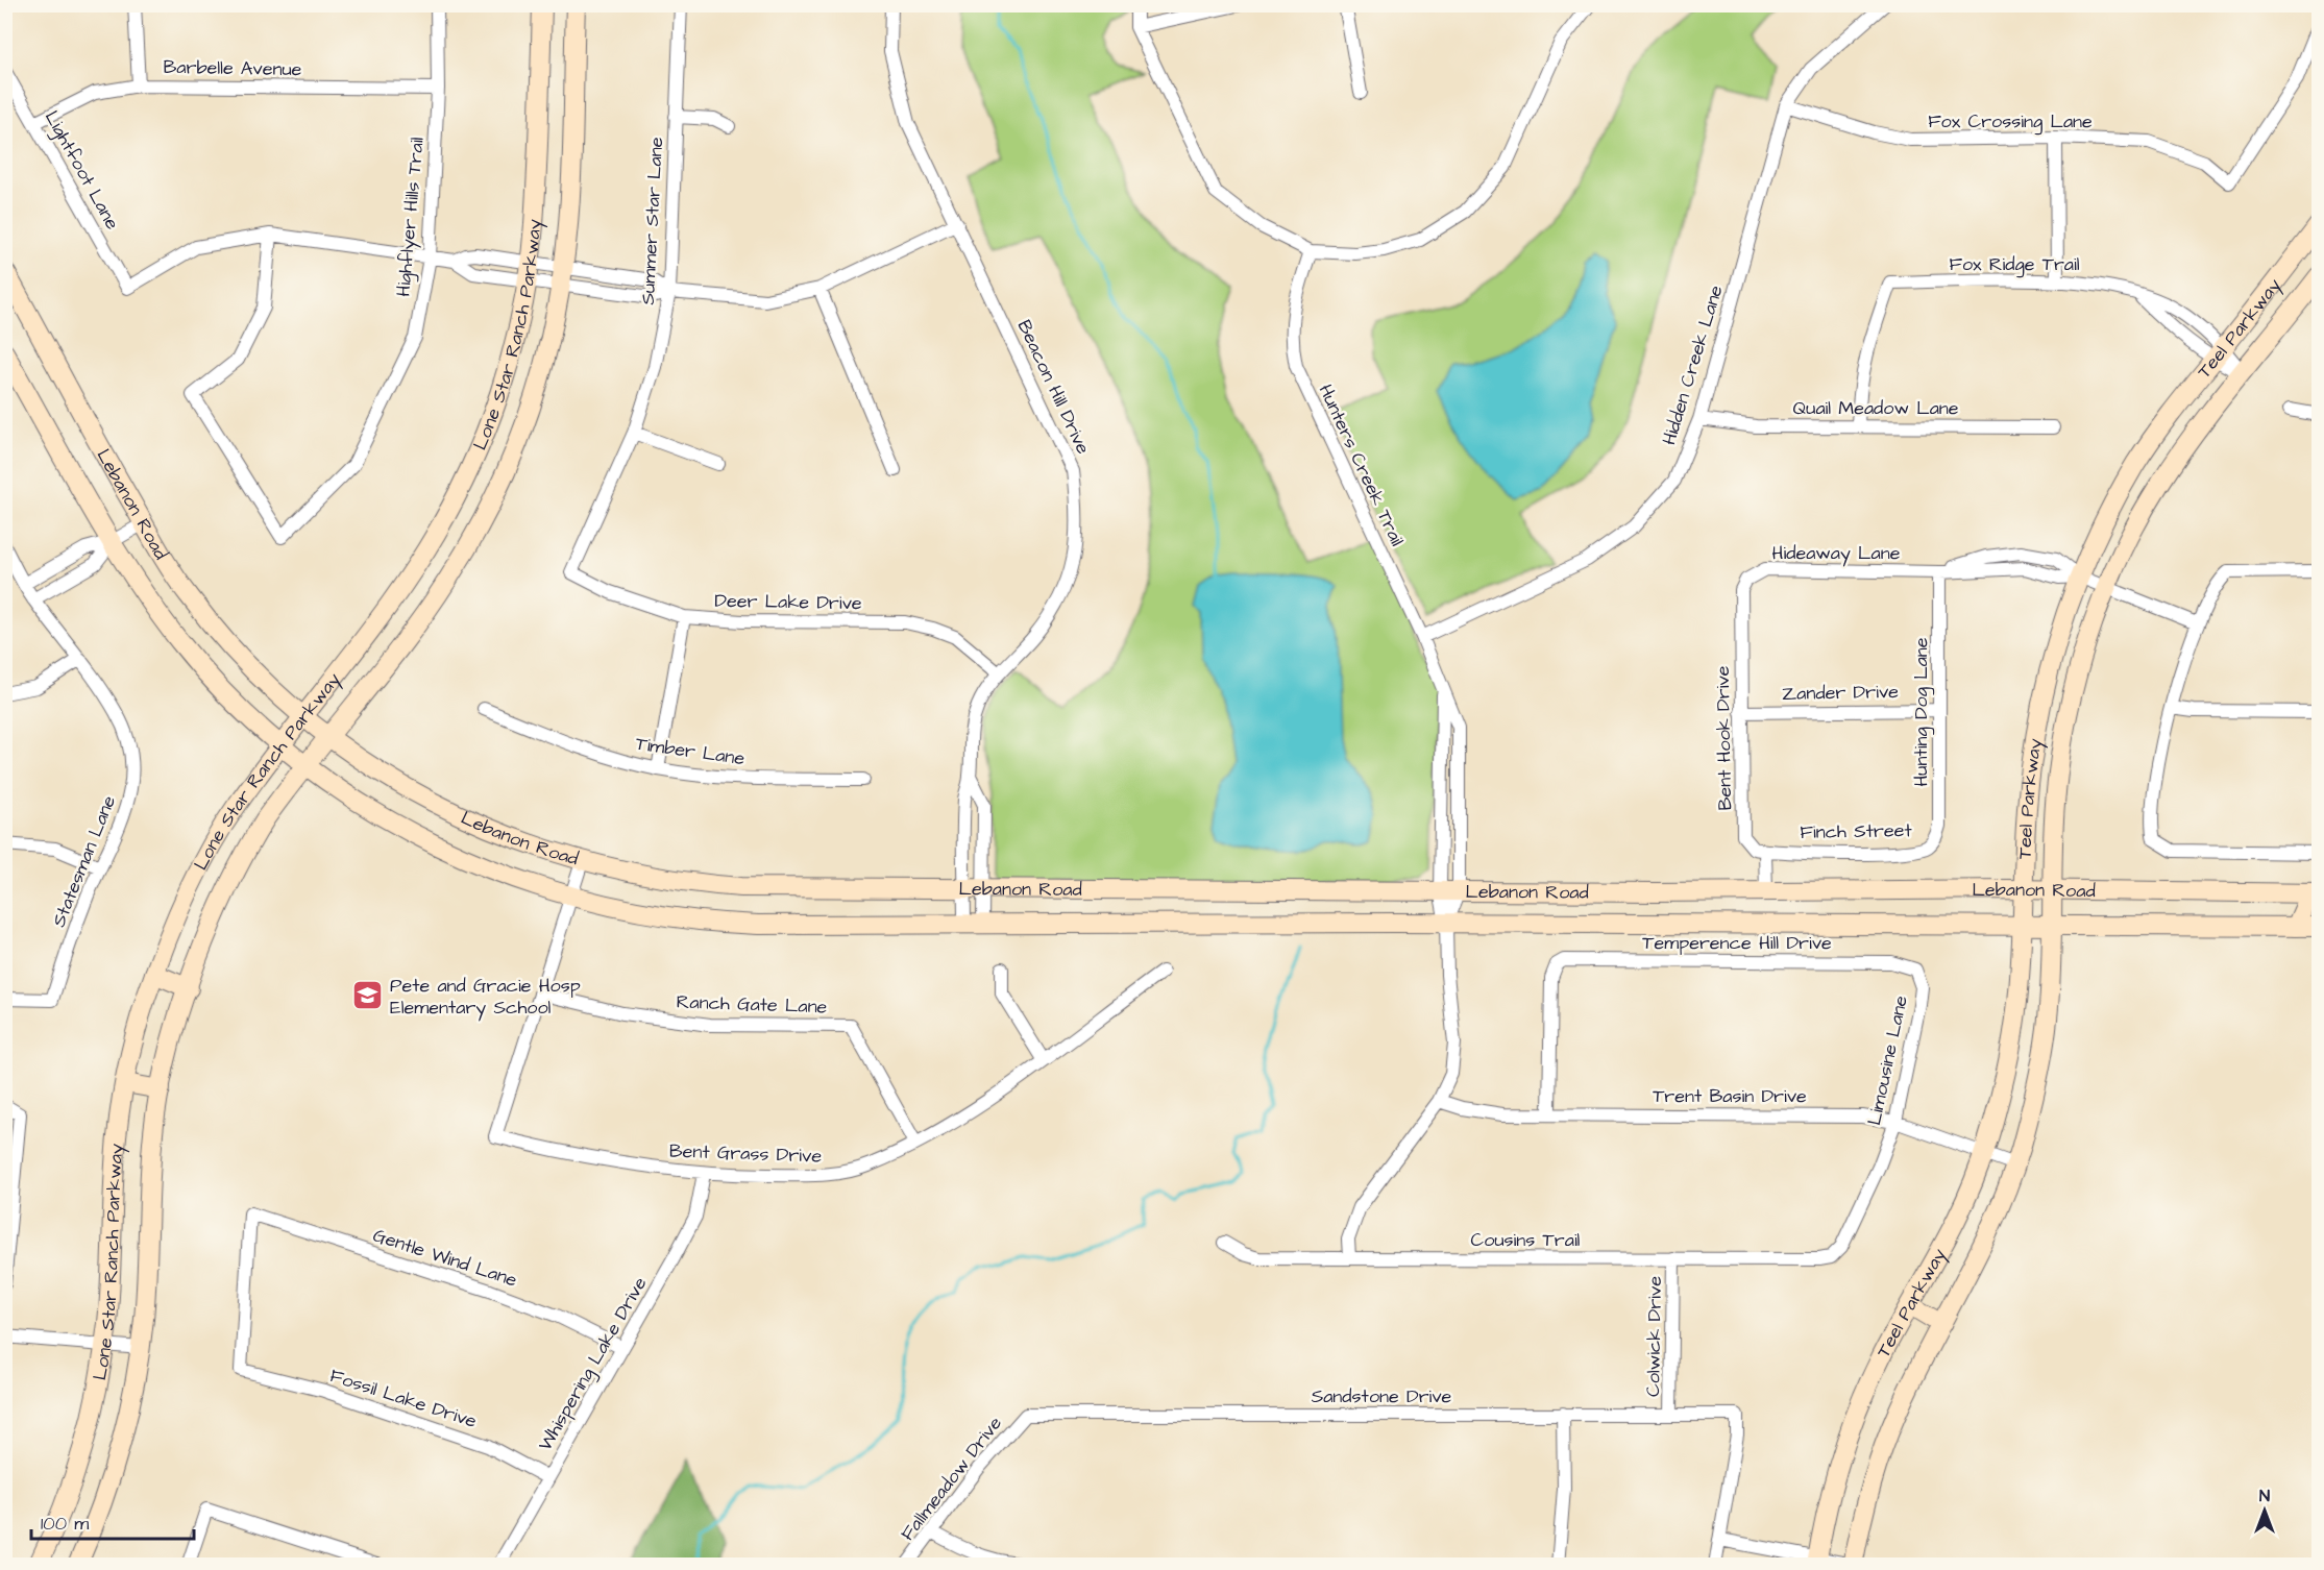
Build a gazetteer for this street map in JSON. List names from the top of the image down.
{
  "streets": {
    "main road": ["Teel Parkway", "Lone Star Ranch Parkway", "Lebanon Road"],
    "street": [
      "Barbelle Avenue",
      "Fox Crossing Lane",
      "Lightfoot Lane",
      "Highflyer Hills Trail",
      "Summer Star Lane",
      "Fox Ridge Trail",
      "Hidden Creek Lane",
      "Beacon Hill Drive",
      "Quail Meadow Lane",
      "Hunters Creek Trail",
      "Hideaway Lane",
      "Deer Lake Drive",
      "Zander Drive",
      "Hunting Dog Lane",
      "Bent Hook Drive",
      "Timber Lane",
      "Finch Street",
      "Statesman Lane",
      "Temperence Hill Drive",
      "Ranch Gate Lane",
      "Limousine Lane",
      "Trent Basin Drive",
      "Bent Grass Drive",
      "Cousins Trail",
      "Gentle Wind Lane",
      "Colwick Drive",
      "Whispering Lake Drive",
      "Sandstone Drive",
      "Fossil Lake Drive",
      "Fallmeadow Drive"
    ]
  },
  "crossings": [
    ["Barbelle Avenue", "Lightfoot Lane"],
    ["Barbelle Avenue", "Highflyer Hills Trail"],
    ["Fox Crossing Lane", "Hidden Creek Lane"],
    ["Lightfoot Lane", "Highflyer Hills Trail"],
    ["Summer Star Lane", "Deer Lake Drive"],
    ["Fox Ridge Trail", "Teel Parkway"],
    ["Fox Ridge Trail", "Quail Meadow Lane"],
    ["Teel Parkway", "Lebanon Road"],
    ["Teel Parkway", "Hideaway Lane"],
    ["Teel Parkway", "Trent Basin Drive"],
    ["Lone Star Ranch Parkway", "Lebanon Road"],
    ["Hidden Creek Lane", "Quail Meadow Lane"],
    ["Hidden Creek Lane", "Hunters Creek Trail"],
    ["Beacon Hill Drive", "Lebanon Road"],
    ["Beacon Hill Drive", "Deer Lake Drive"],
    ["Hunters Creek Trail", "Lebanon Road"],
    ["Hunters Creek Trail", "Trent Basin Drive"],
    ["Hunters Creek Trail", "Cousins Trail"],
    ["Hideaway Lane", "Hunting Dog Lane"],
    ["Hideaway Lane", "Bent Hook Drive"],
    ["Zander Drive", "Hunting Dog Lane"],
    ["Zander Drive", "Bent Hook Drive"],
    ["Hunting Dog Lane", "Finch Street"],
    ["Bent Hook Drive", "Finch Street"],
    ["Temperence Hill Drive", "Limousine Lane"],
    ["Temperence Hill Drive", "Trent Basin Drive"],
    ["Ranch Gate Lane", "Bent Grass Drive"],
    ["Limousine Lane", "Trent Basin Drive"],
    ["Limousine Lane", "Cousins Trail"],
    ["Bent Grass Drive", "Whispering Lake Drive"],
    ["Cousins Trail", "Colwick Drive"],
    ["Gentle Wind Lane", "Whispering Lake Drive"],
    ["Gentle Wind Lane", "Fossil Lake Drive"],
    ["Colwick Drive", "Sandstone Drive"],
    ["Whispering Lake Drive", "Fossil Lake Drive"],
    ["Sandstone Drive", "Fallmeadow Drive"]
  ],
  "places": {
    "school or university": ["Pete and Gracie Hosp Elementary School"]
  },
  "scale_bar": "100 m",
  "north": "top"
}
